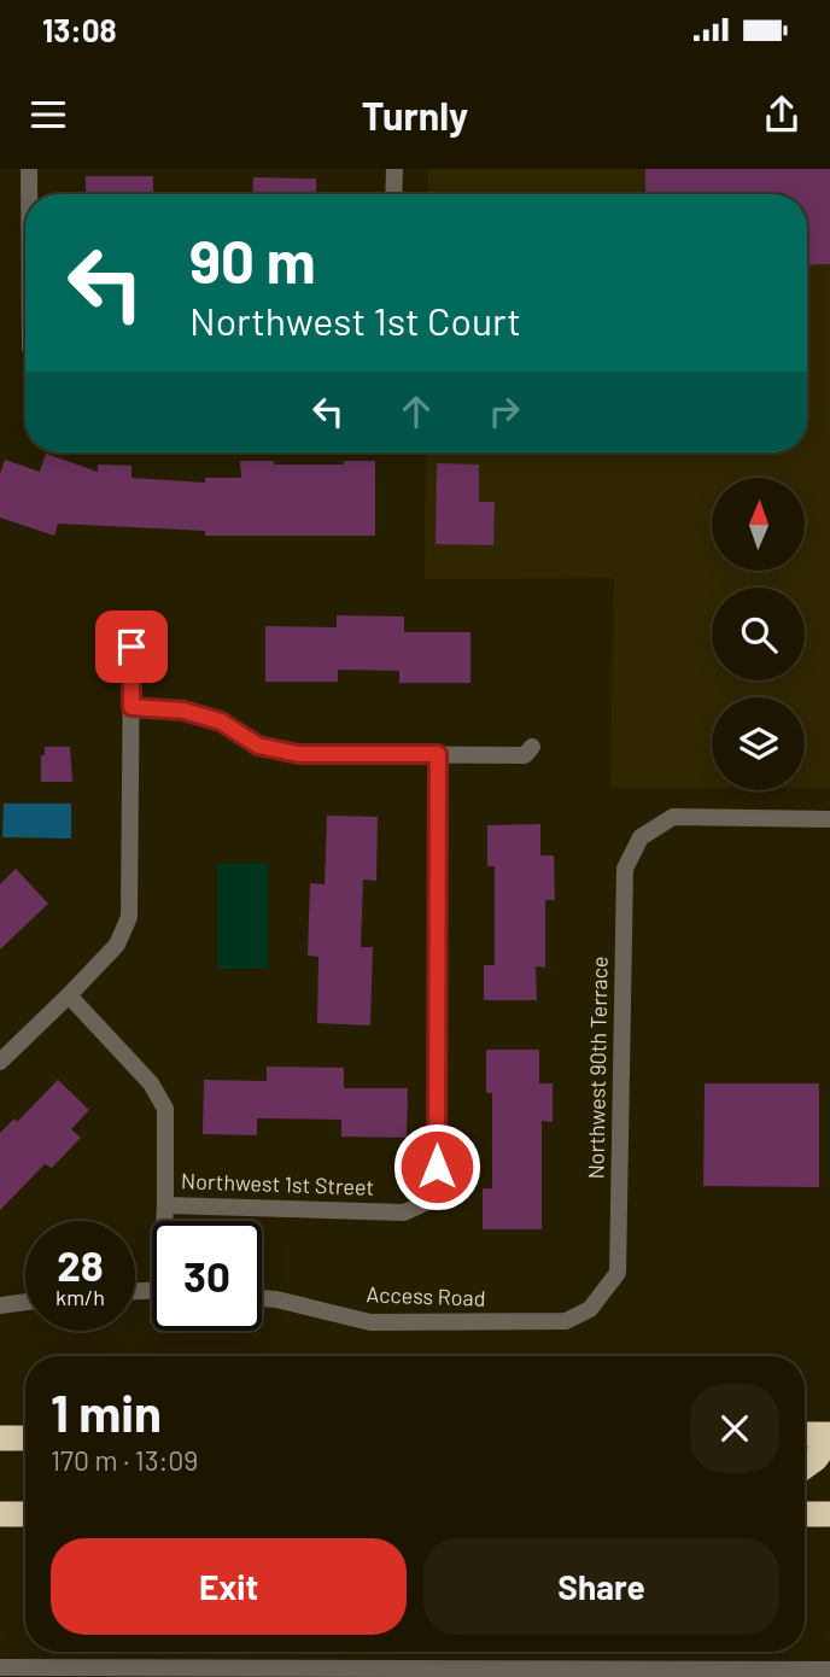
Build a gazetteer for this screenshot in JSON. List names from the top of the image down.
{
  "streets": {
    "street": ["Northwest 90th Terrace", "Northwest 1st Street", "Access Road"]
  },
  "crossings": [
    ["Northwest 90th Terrace", "Access Road"]
  ],
  "north": "top",
  "page": {
    "status": "13:08",
    "header": "Turnly",
    "turn": ["90 m", "Northwest 1st Court"],
    "speed": "28 km/h",
    "limit": "30",
    "heading": ["1 min", "170 m · 13:09"],
    "buttons": ["Exit", "Share"]
  }
}
